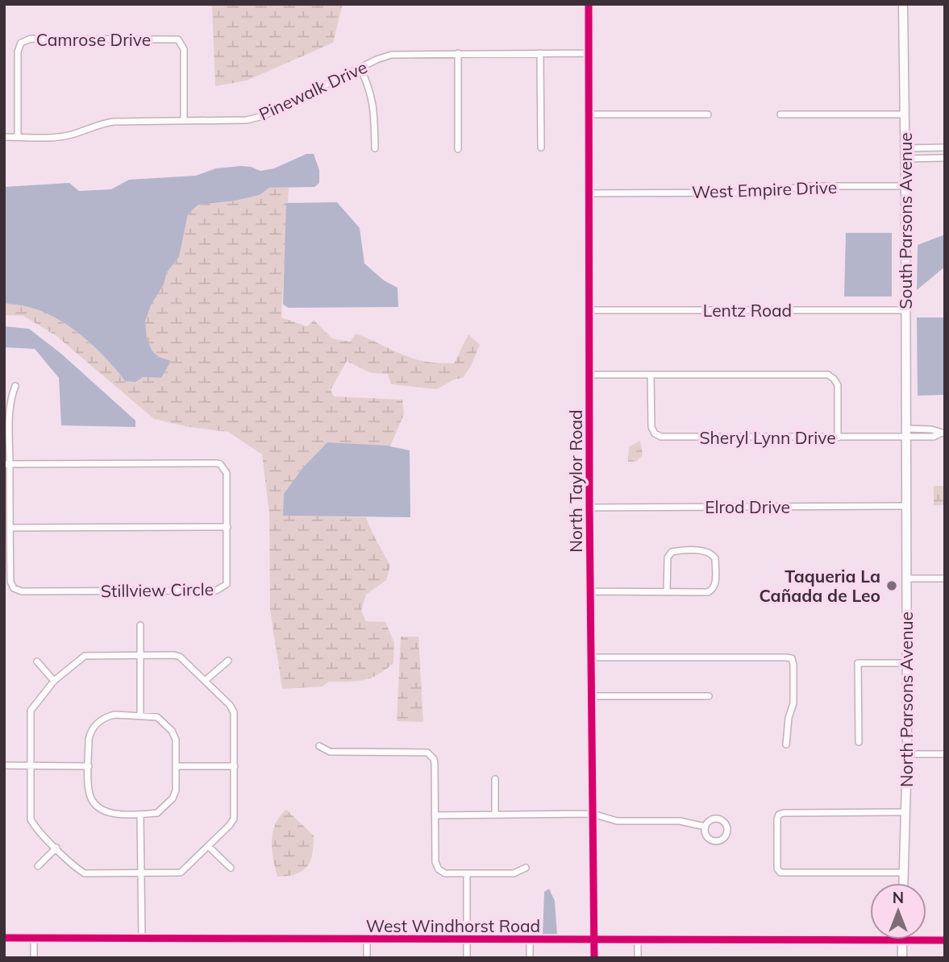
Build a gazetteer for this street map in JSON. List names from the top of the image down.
{
  "streets": {
    "main road": ["South Parsons Avenue", "North Parsons Avenue"],
    "street": [
      "Camrose Drive",
      "Pinewalk Drive",
      "West Empire Drive",
      "Lentz Road",
      "Sheryl Lynn Drive",
      "North Taylor Road",
      "Elrod Drive",
      "Stillview Circle",
      "West Windhorst Road"
    ]
  },
  "crossings": [
    ["Camrose Drive", "Pinewalk Drive"],
    ["Pinewalk Drive", "North Taylor Road"],
    ["West Empire Drive", "South Parsons Avenue"],
    ["West Empire Drive", "North Taylor Road"],
    ["South Parsons Avenue", "Lentz Road"],
    ["South Parsons Avenue", "Sheryl Lynn Drive"],
    ["South Parsons Avenue", "North Parsons Avenue"],
    ["Lentz Road", "North Taylor Road"],
    ["Sheryl Lynn Drive", "North Parsons Avenue"],
    ["North Taylor Road", "Elrod Drive"],
    ["North Taylor Road", "West Windhorst Road"],
    ["Elrod Drive", "North Parsons Avenue"]
  ],
  "places": ["Taqueria La Cañada de Leo"],
  "north": "top"
}
